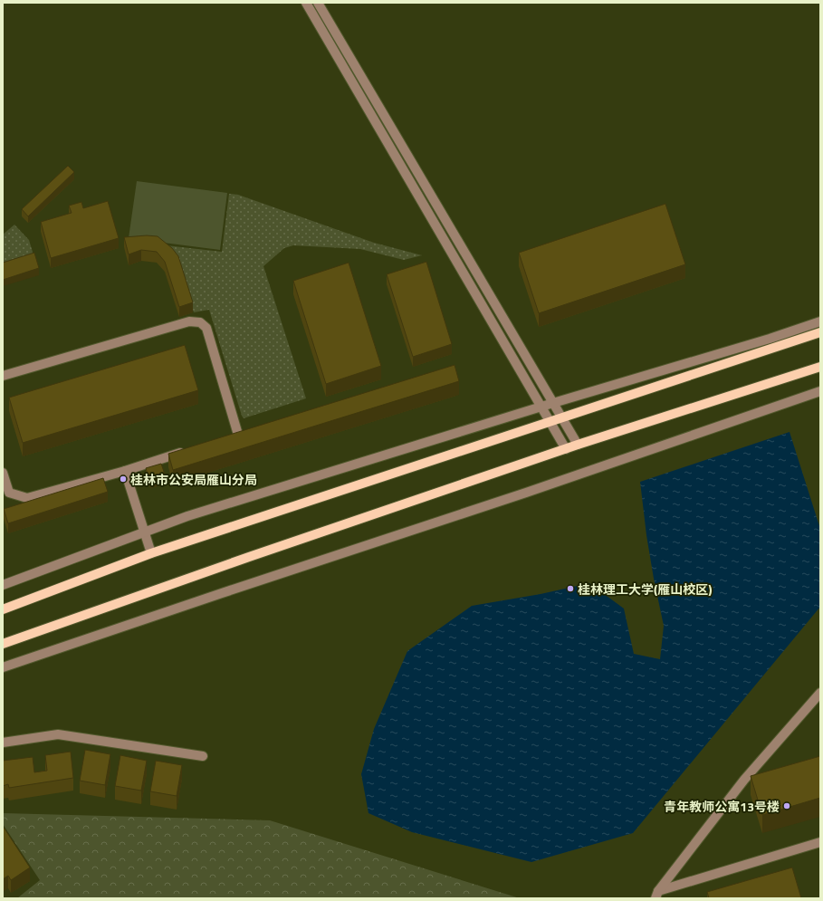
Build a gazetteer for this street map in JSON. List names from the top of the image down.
{
  "places": ["桂林市公安局雁山分局", "桂林理工大学(雁山校区)", "青年教师公寓13号楼"]
}
